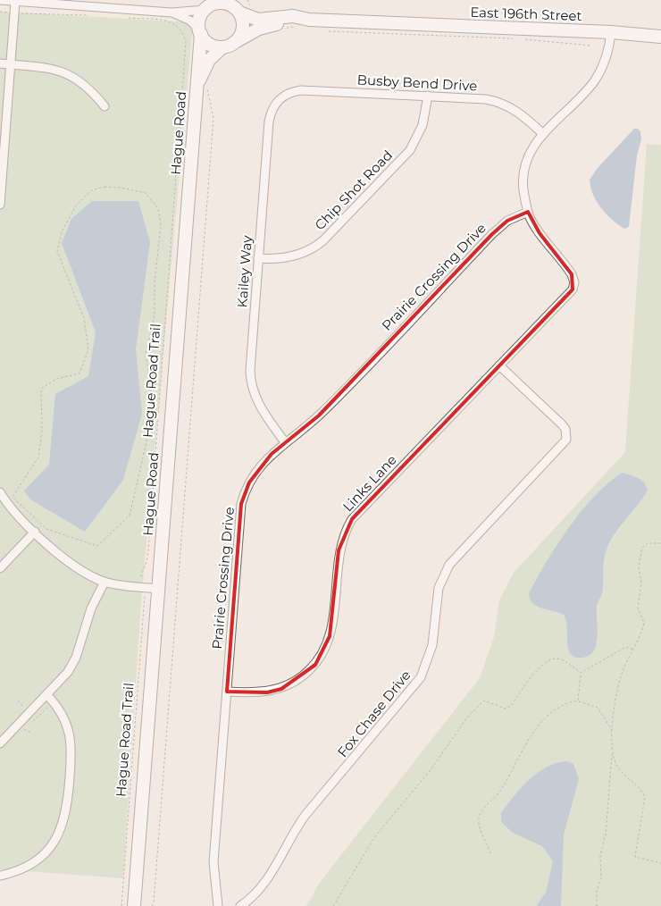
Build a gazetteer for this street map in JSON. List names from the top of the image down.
{
  "streets": {
    "main road": ["East 196th Street", "Hague Road"],
    "street": [
      "Busby Bend Drive",
      "Chip Shot Road",
      "Kailey Way",
      "Prairie Crossing Drive",
      "Links Lane",
      "Fox Chase Drive"
    ],
    "path": ["Hague Road Trail"]
  },
  "crossings": [
    ["East 196th Street", "Hague Road"],
    ["Busby Bend Drive", "Chip Shot Road"],
    ["Busby Bend Drive", "Kailey Way"],
    ["Chip Shot Road", "Kailey Way"],
    ["Kailey Way", "Prairie Crossing Drive"],
    ["Prairie Crossing Drive", "Links Lane"],
    ["Links Lane", "Fox Chase Drive"]
  ]
}
